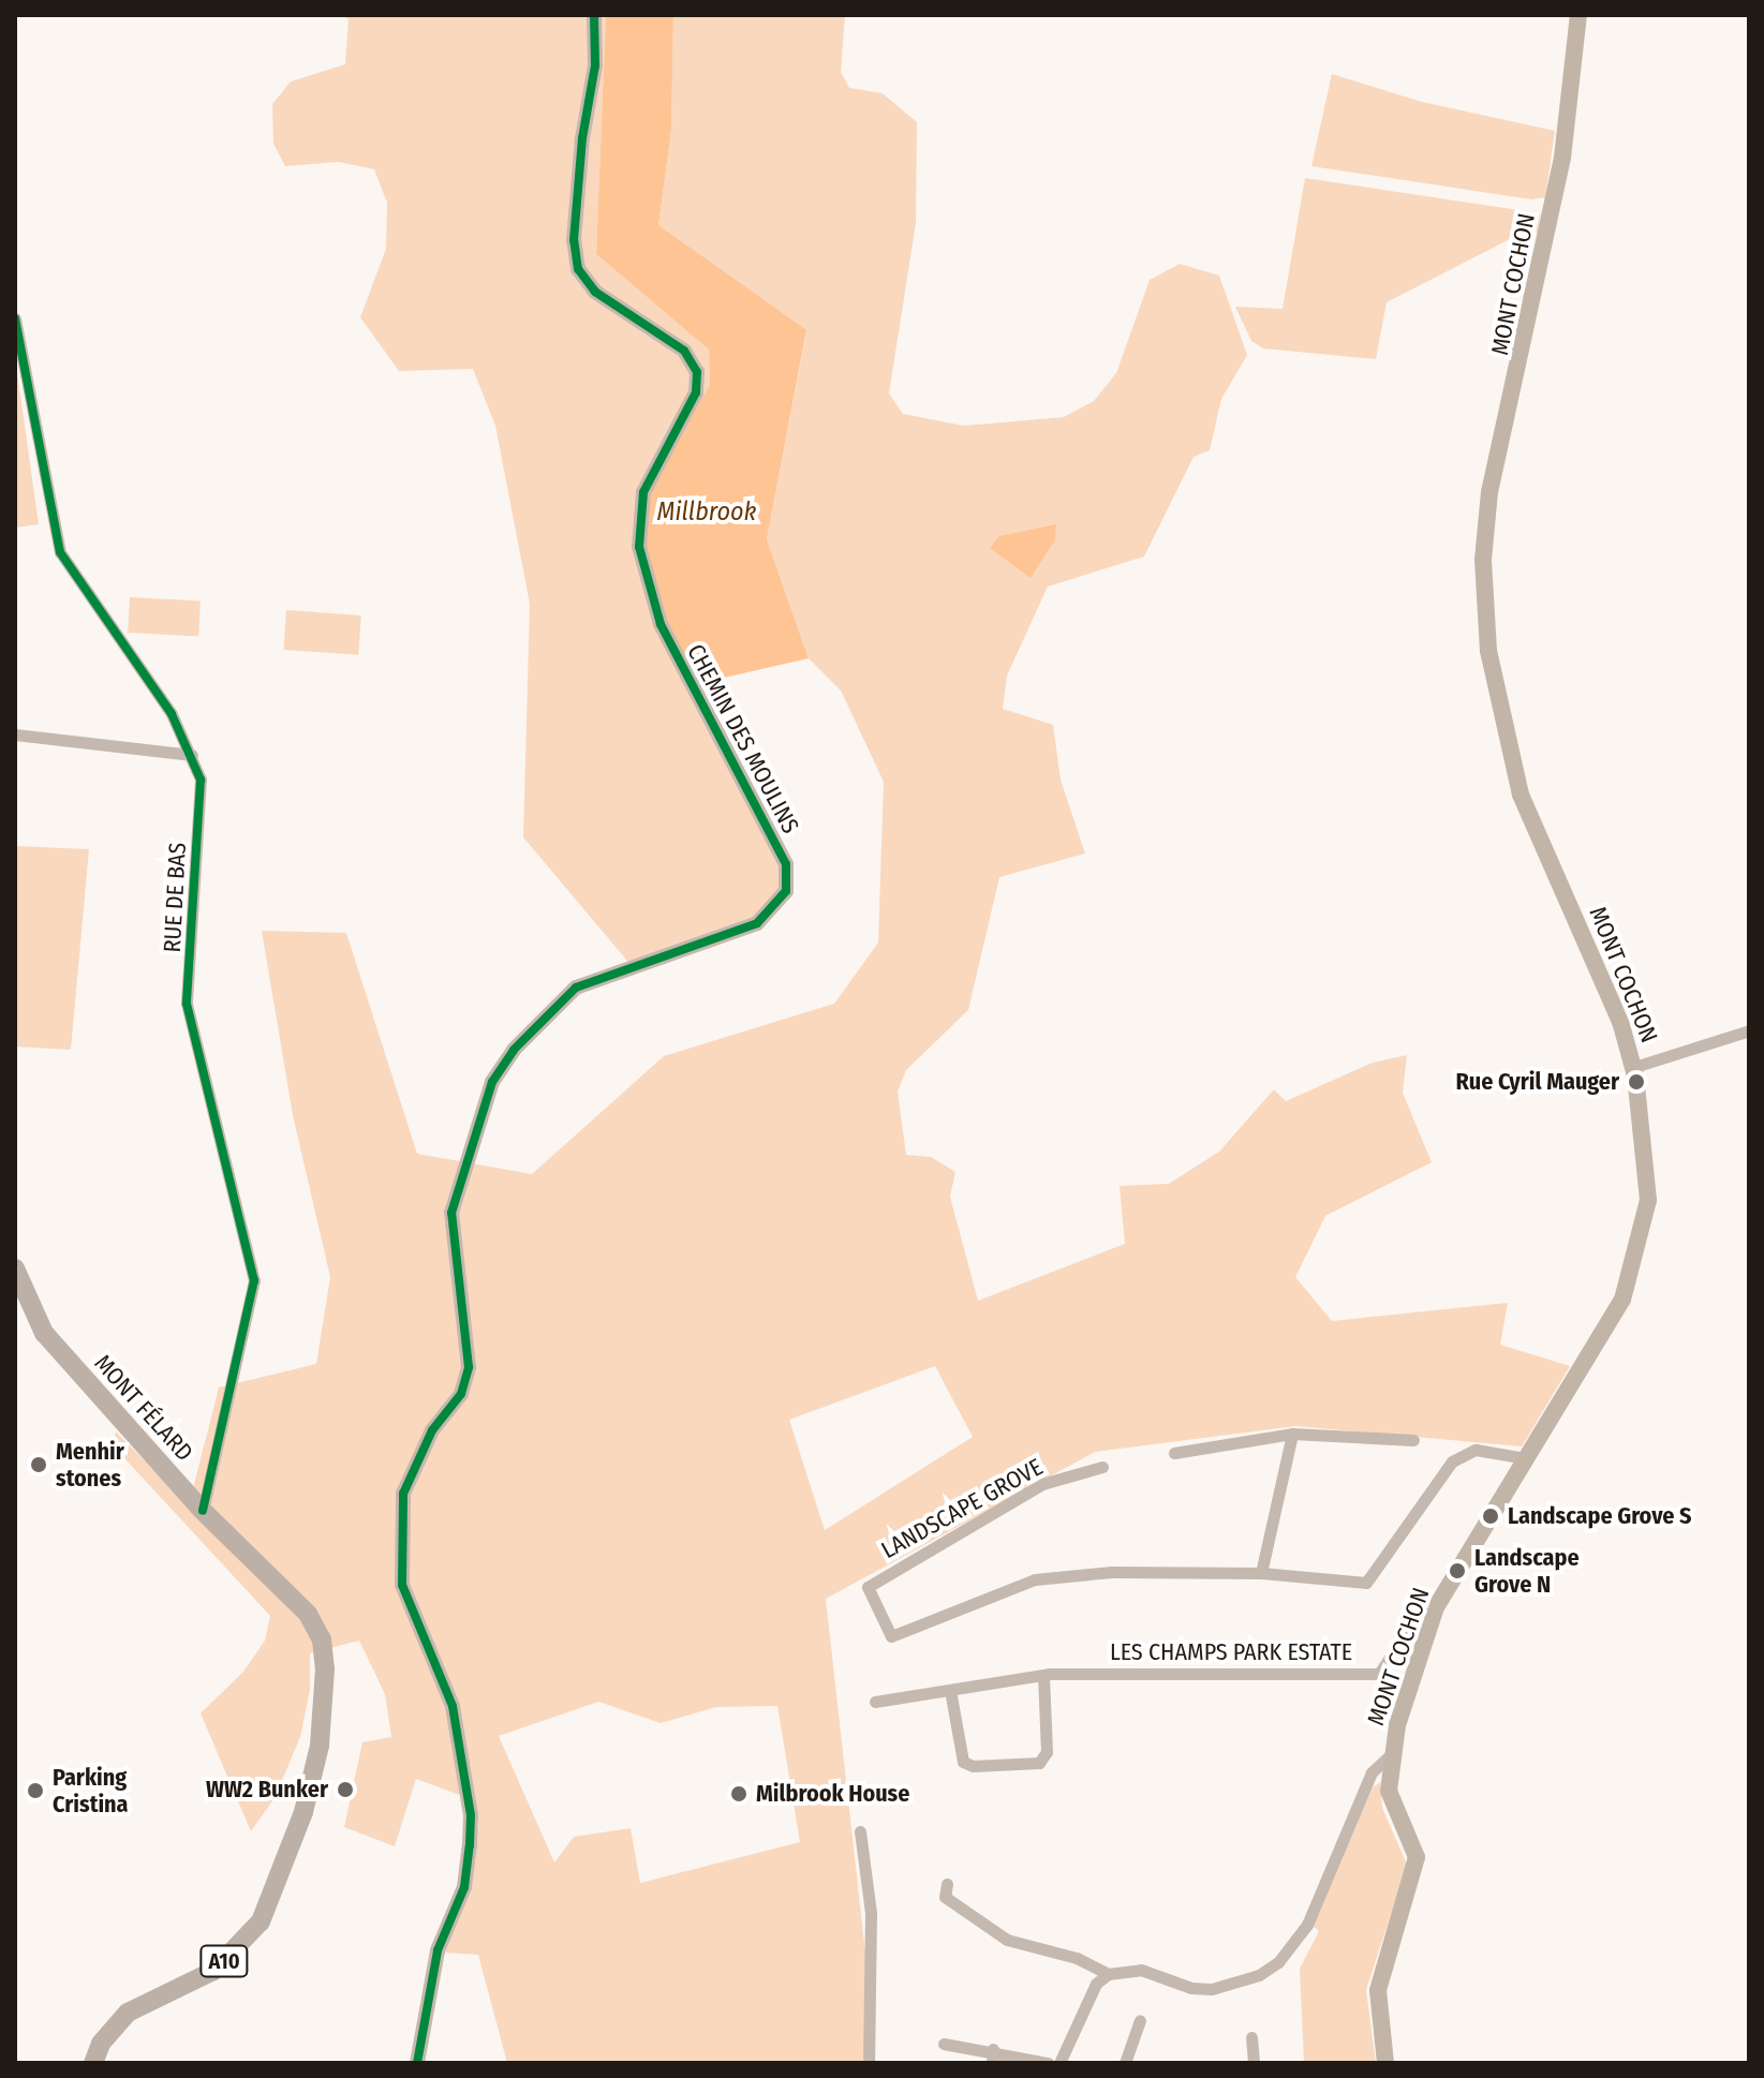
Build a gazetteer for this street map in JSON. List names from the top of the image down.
{
  "streets": {
    "main road": ["MONT COCHON", "MONT FÉLARD", "A10"],
    "street": [
      "CHEMIN DES MOULINS",
      "RUE DE BAS",
      "LANDSCAPE GROVE",
      "LES CHAMPS PARK ESTATE"
    ]
  },
  "crossings": [
    ["MONT COCHON", "LANDSCAPE GROVE"],
    ["MONT COCHON", "LES CHAMPS PARK ESTATE"],
    ["RUE DE BAS", "MONT FÉLARD"]
  ],
  "water": ["Millbrook"],
  "places": [
    "Rue Cyril Mauger",
    "Menhir stones",
    "Landscape Grove S",
    "Landscape Grove N",
    "WW2 Bunker",
    "Parking Cristina",
    "Milbrook House"
  ]
}
